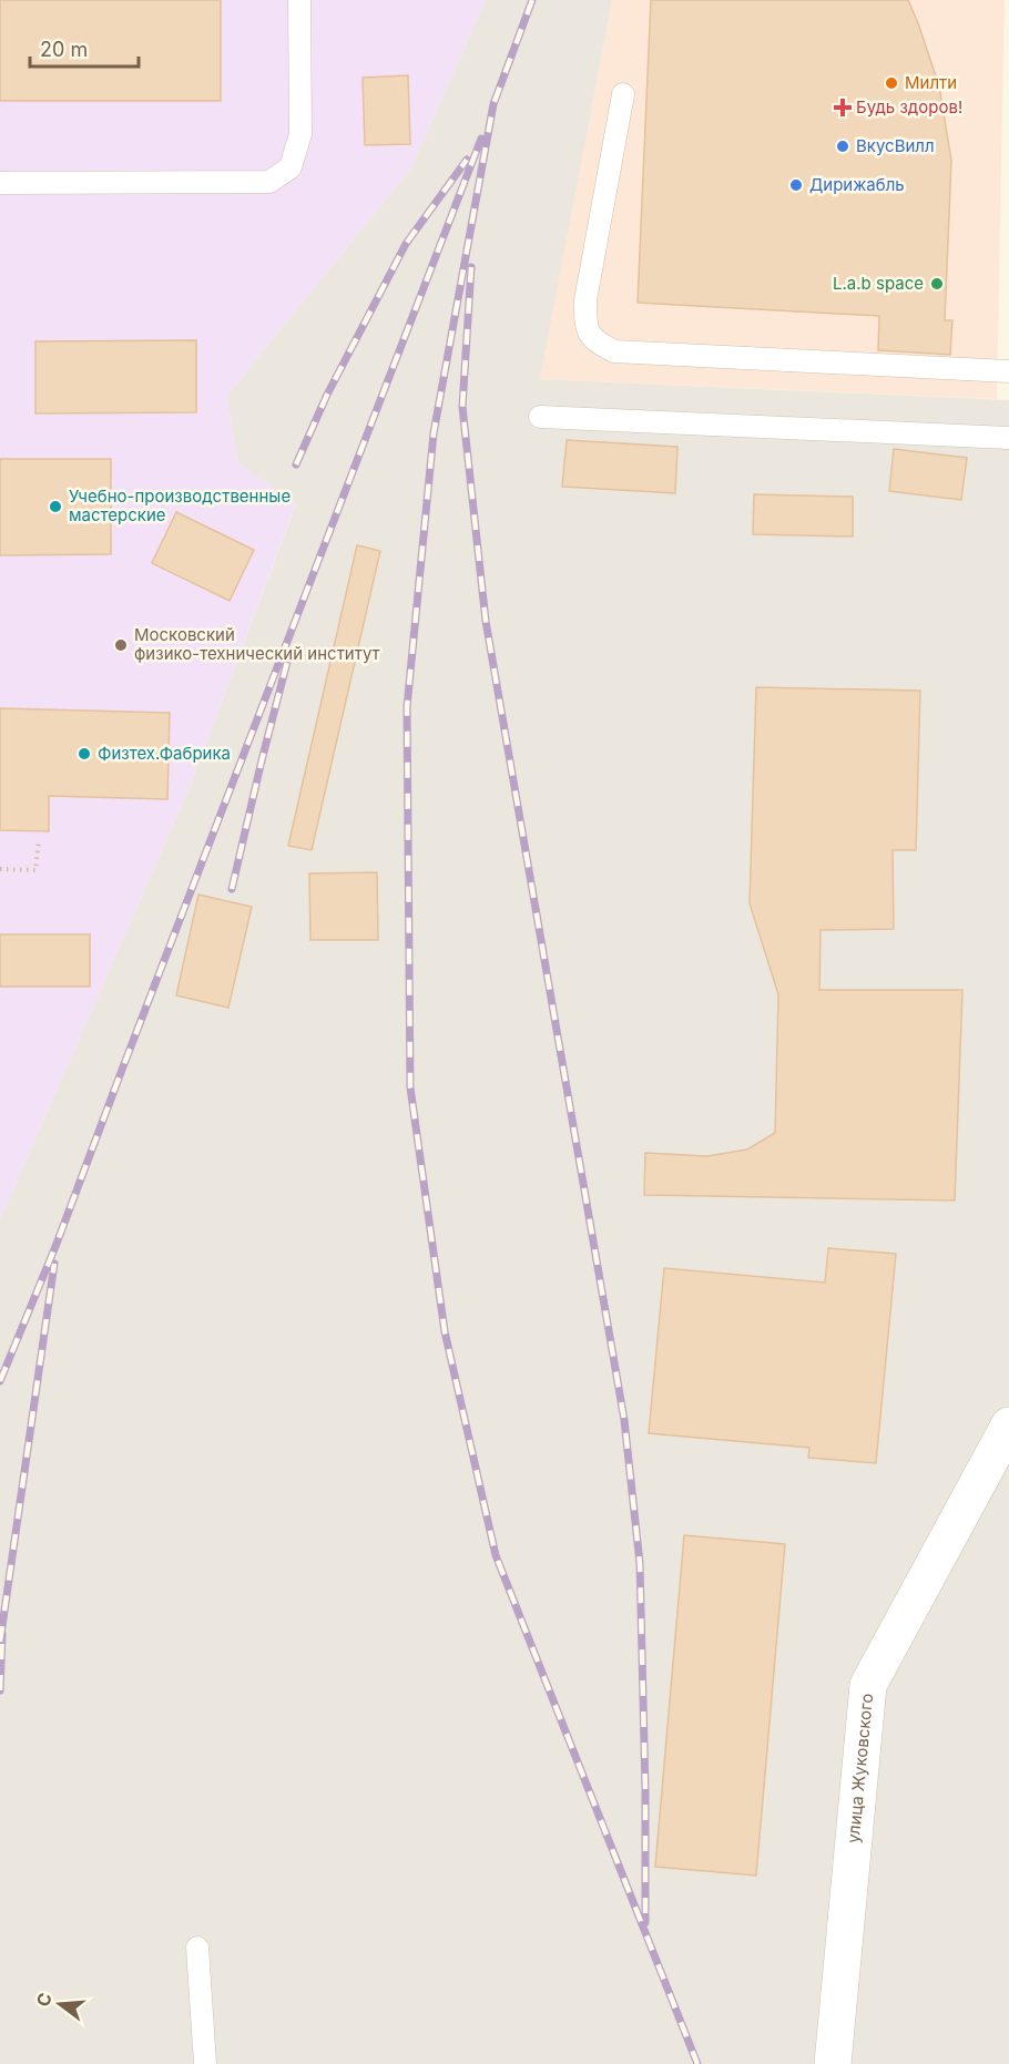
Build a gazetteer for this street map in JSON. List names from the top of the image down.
{
  "streets": {
    "street": ["улица Жуковского"]
  },
  "places": {
    "other": [
      "Милти",
      "ВкусВилл",
      "Дирижабль",
      "L.a.b space",
      "Учебно-производственные мастерские",
      "Московский физико-технический институт",
      "Физтех.Фабрика"
    ],
    "health": ["Будь здоров!"]
  },
  "scale_bar": "20 m",
  "north": "left"
}
